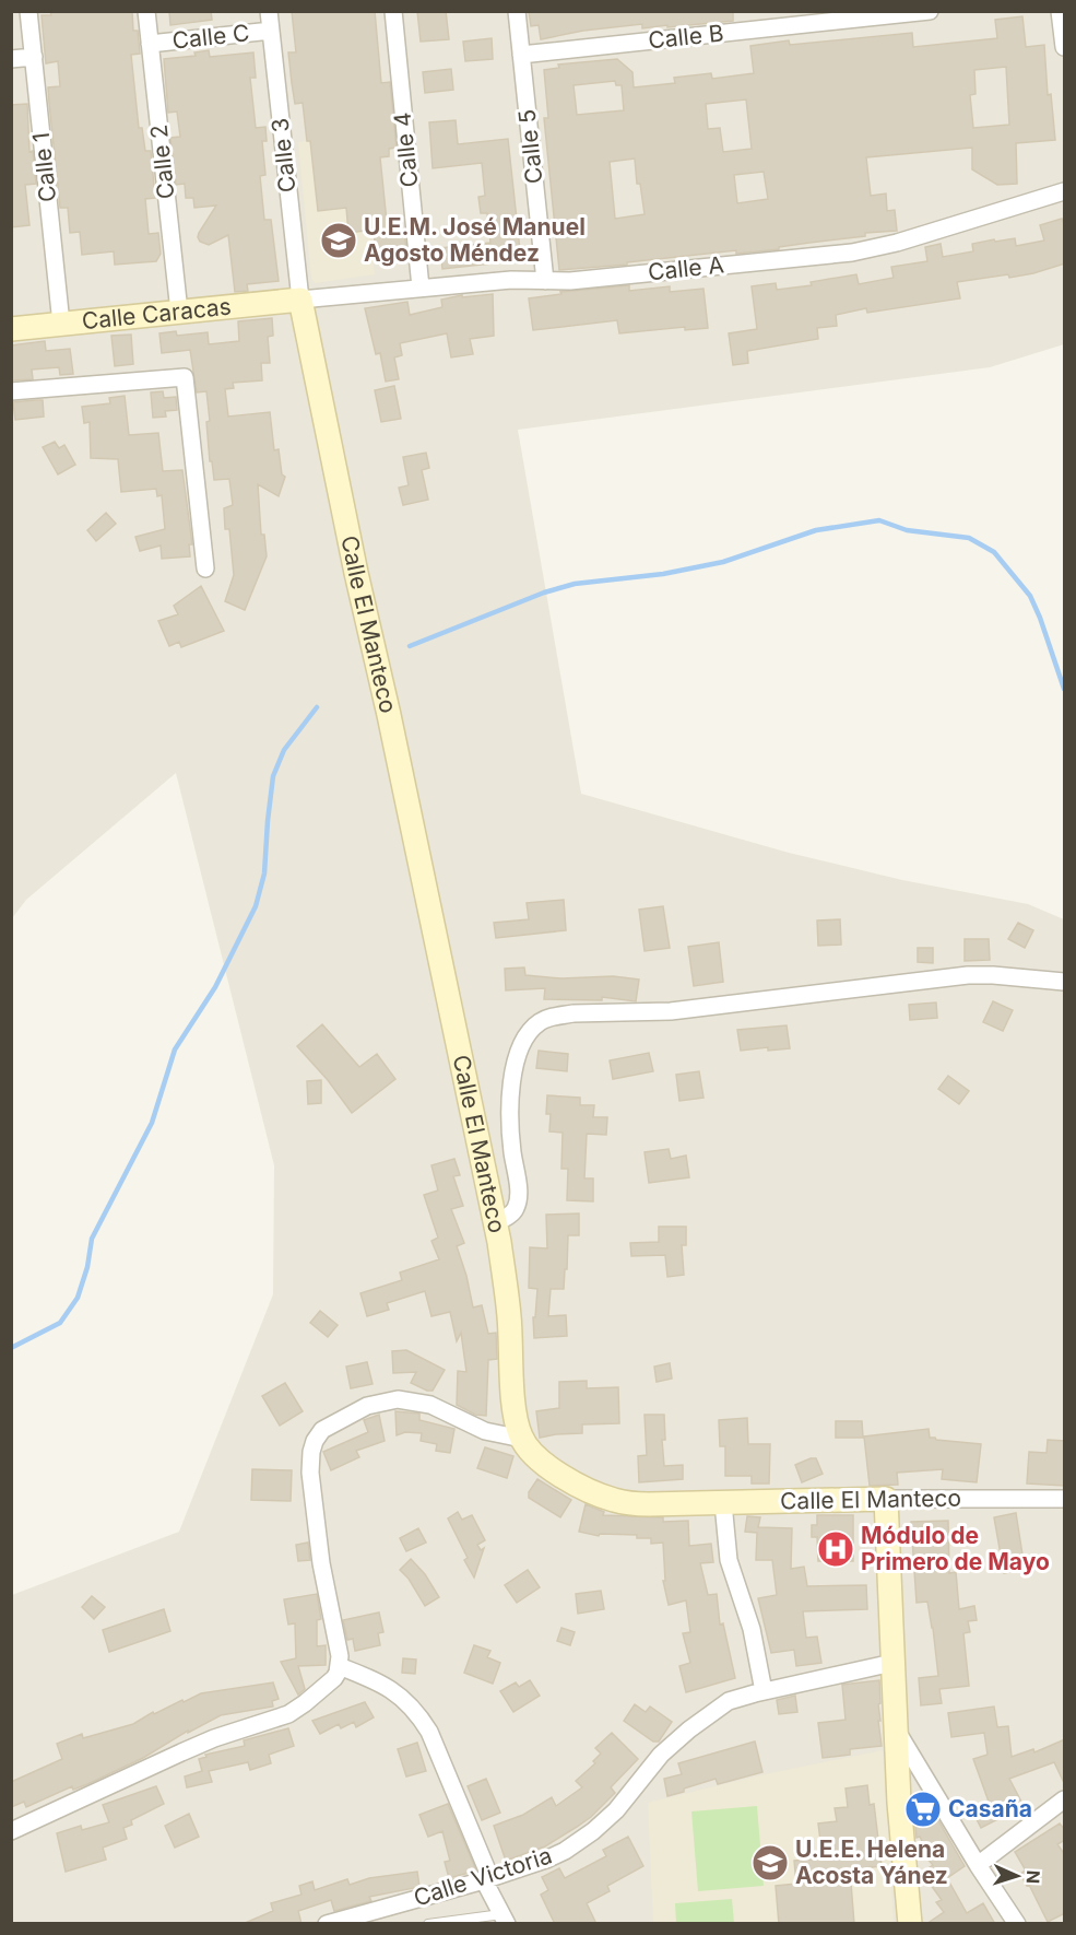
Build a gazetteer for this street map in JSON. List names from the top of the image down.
{
  "streets": {
    "street": [
      "Calle C",
      "Calle B",
      "Calle 5",
      "Calle 4",
      "Calle 3",
      "Calle 2",
      "Calle 1",
      "Calle A",
      "Calle Caracas",
      "Calle El Manteco",
      "Calle Victoria"
    ]
  },
  "crossings": [
    ["Calle C", "Calle 3"],
    ["Calle C", "Calle 2"],
    ["Calle B", "Calle 5"],
    ["Calle 5", "Calle A"],
    ["Calle 4", "Calle A"],
    ["Calle 3", "Calle A"],
    ["Calle 3", "Calle Caracas"],
    ["Calle 3", "Calle El Manteco"],
    ["Calle 2", "Calle Caracas"],
    ["Calle 1", "Calle Caracas"],
    ["Calle A", "Calle Caracas"],
    ["Calle A", "Calle El Manteco"],
    ["Calle Caracas", "Calle El Manteco"]
  ],
  "places": {
    "school or university": ["U.E.M. José Manuel Agosto Méndez", "U.E.E. Helena Acosta Yánez"],
    "hospital": ["Módulo de Primero de Mayo"],
    "supermarket": ["Casaña"]
  },
  "north": "right"
}
